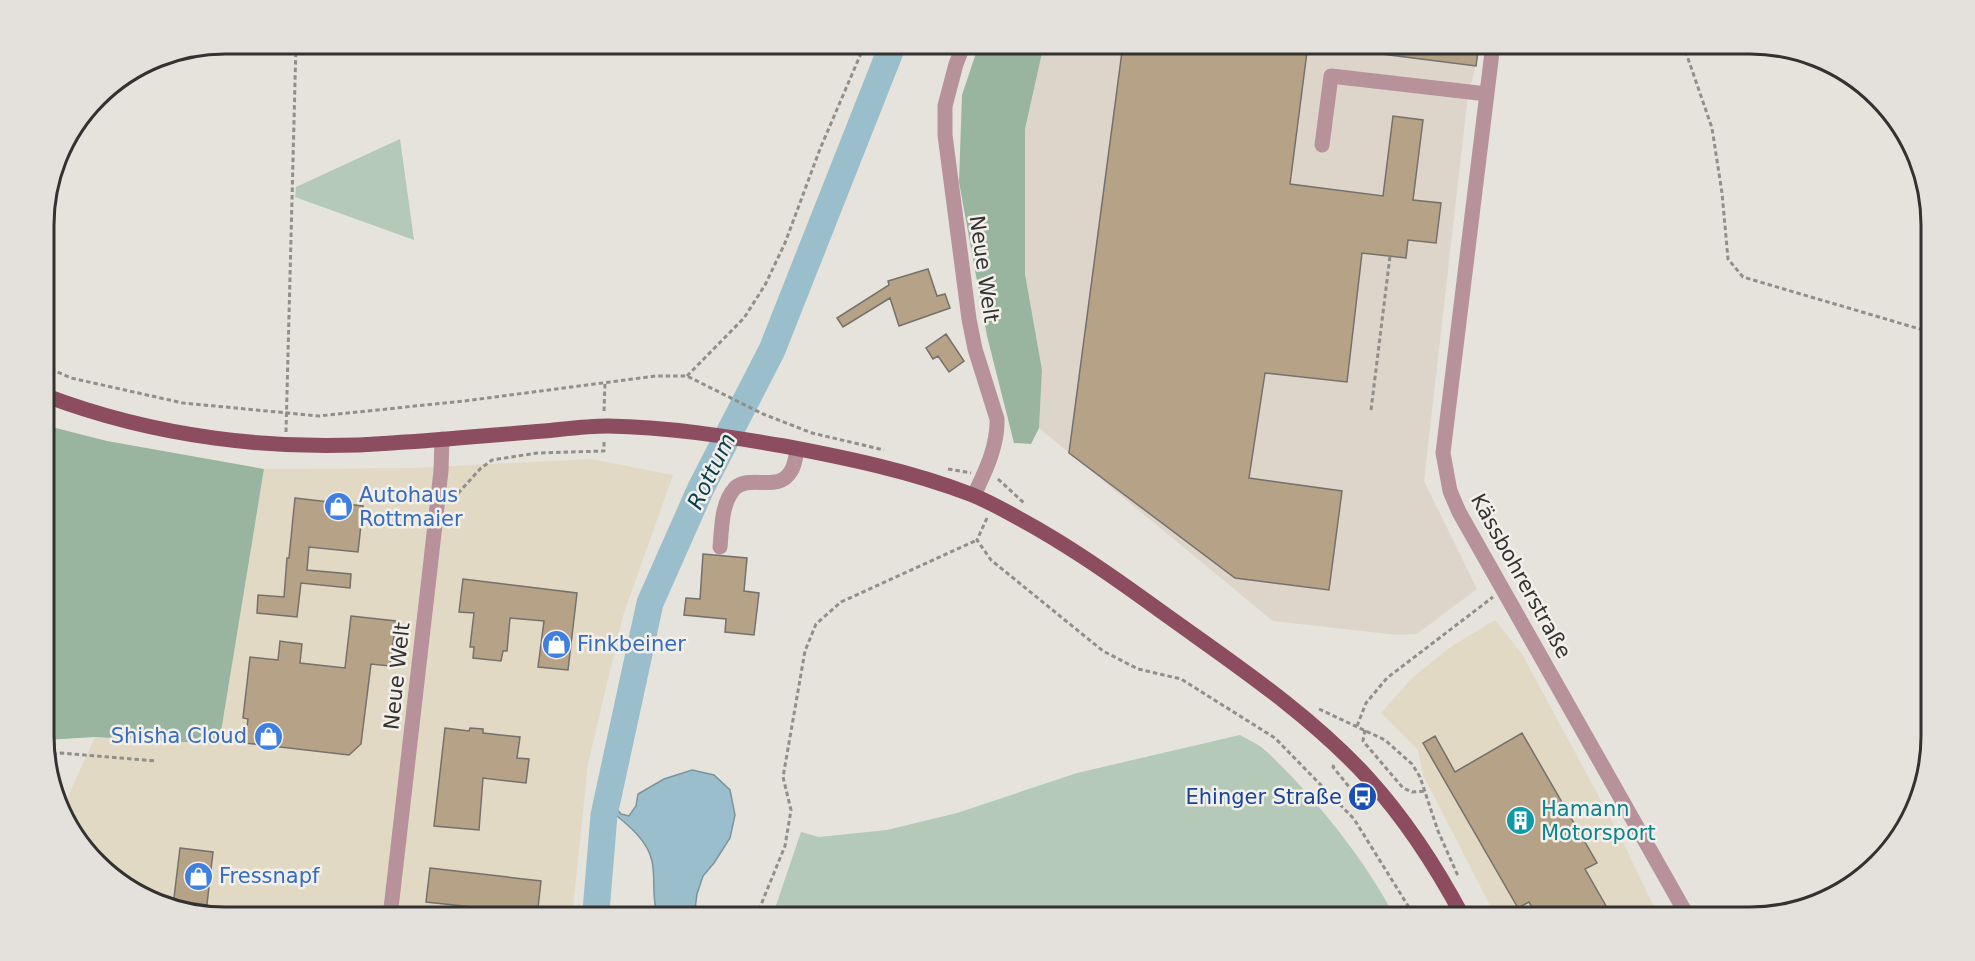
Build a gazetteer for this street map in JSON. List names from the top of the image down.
{
  "streets": {
    "street": ["Neue Welt", "Kässbohrerstraße"]
  },
  "water": ["Rottum"],
  "places": {
    "shop": [
      "Autohaus Rottmaier",
      "Finkbeiner",
      "Shisha Cloud",
      "Fressnapf"
    ],
    "bus stop": ["Ehinger Straße"],
    "building": ["Hamann Motorsport"]
  }
}
